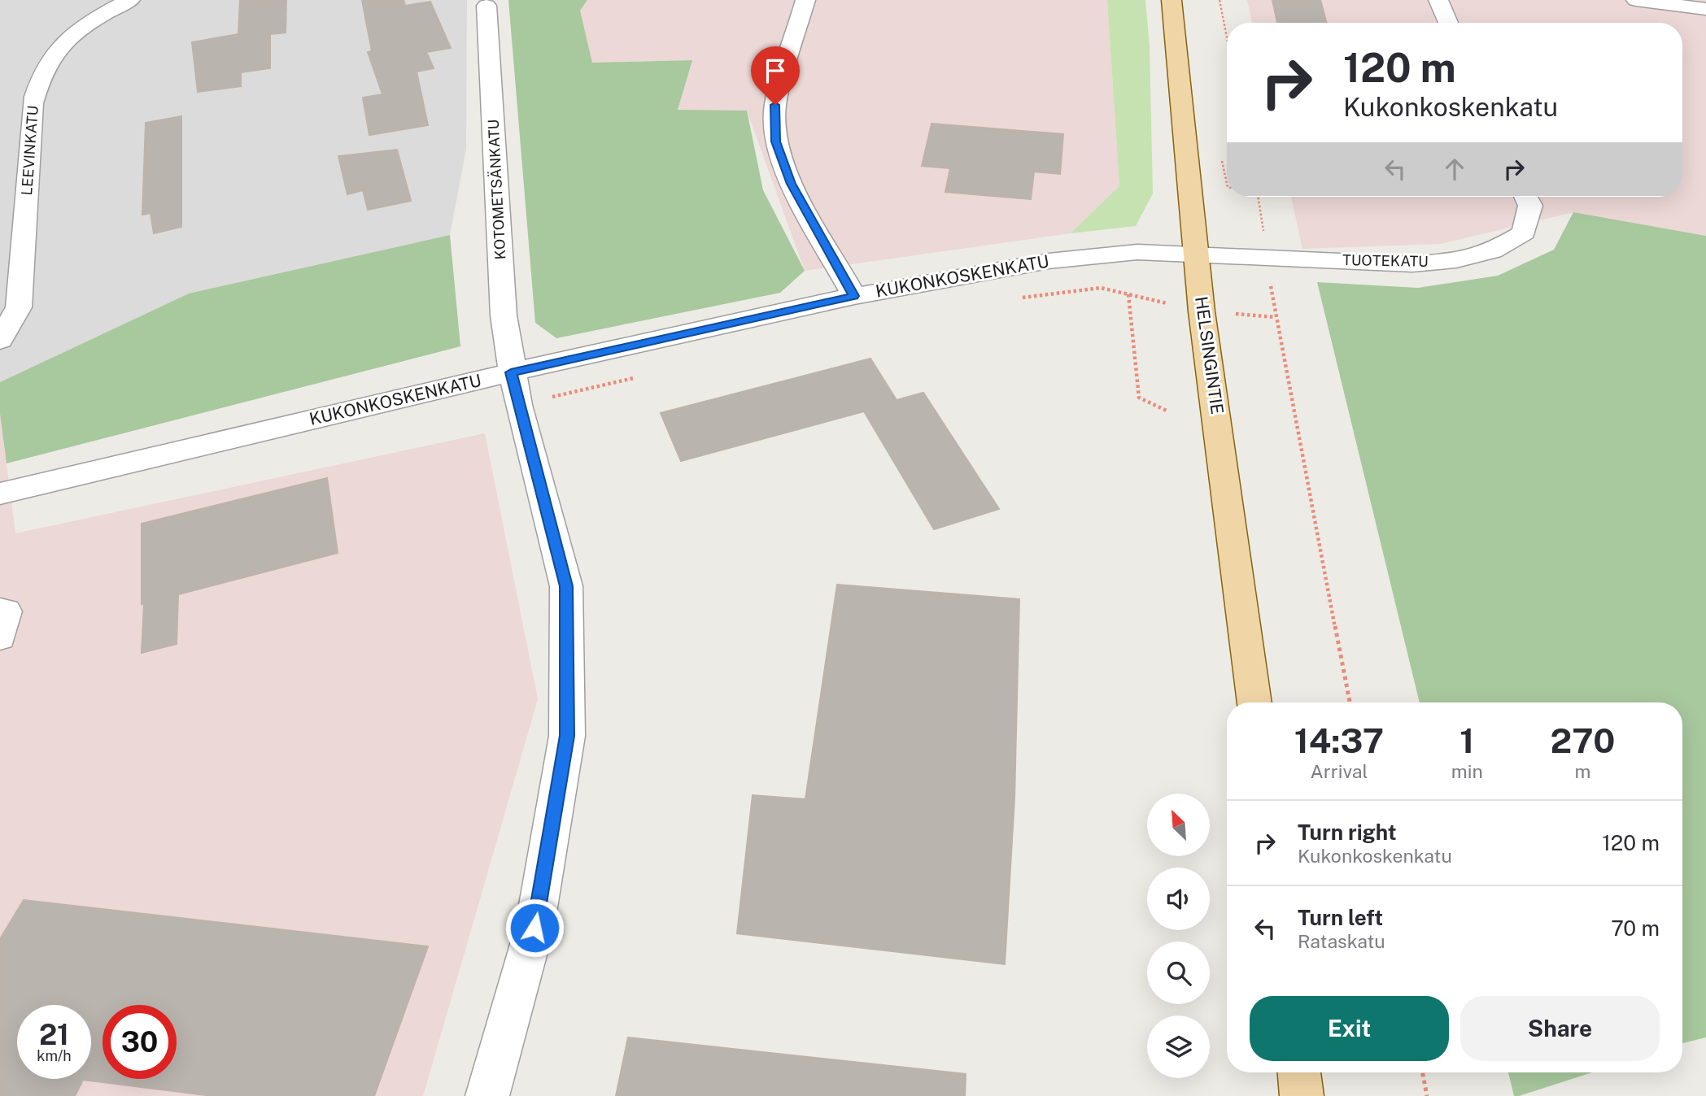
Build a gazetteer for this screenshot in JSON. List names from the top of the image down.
{
  "streets": {
    "main road": ["HELSINGINTIE"],
    "street": [
      "LEEVINKATU",
      "KOTOMETSÄNKATU",
      "TUOTEKATU",
      "KUKONKOSKENKATU"
    ]
  },
  "crossings": [
    ["KOTOMETSÄNKATU", "KUKONKOSKENKATU"],
    ["TUOTEKATU", "KUKONKOSKENKATU"],
    ["TUOTEKATU", "HELSINGINTIE"],
    ["KUKONKOSKENKATU", "HELSINGINTIE"]
  ],
  "north": "top left",
  "page": {
    "turn": ["120 m", "Kukonkoskenkatu"],
    "eta": [
      "14:37",
      "Arrival",
      "1",
      "min",
      "270",
      "m"
    ],
    "list": [
      {
        "name": "Turn right",
        "note": "Kukonkoskenkatu",
        "value": "120 m"
      },
      {
        "name": "Turn left",
        "note": "Rataskatu",
        "value": "70 m"
      }
    ],
    "buttons": ["Exit", "Share"],
    "speed": "21 km/h",
    "limit": "30"
  }
}
